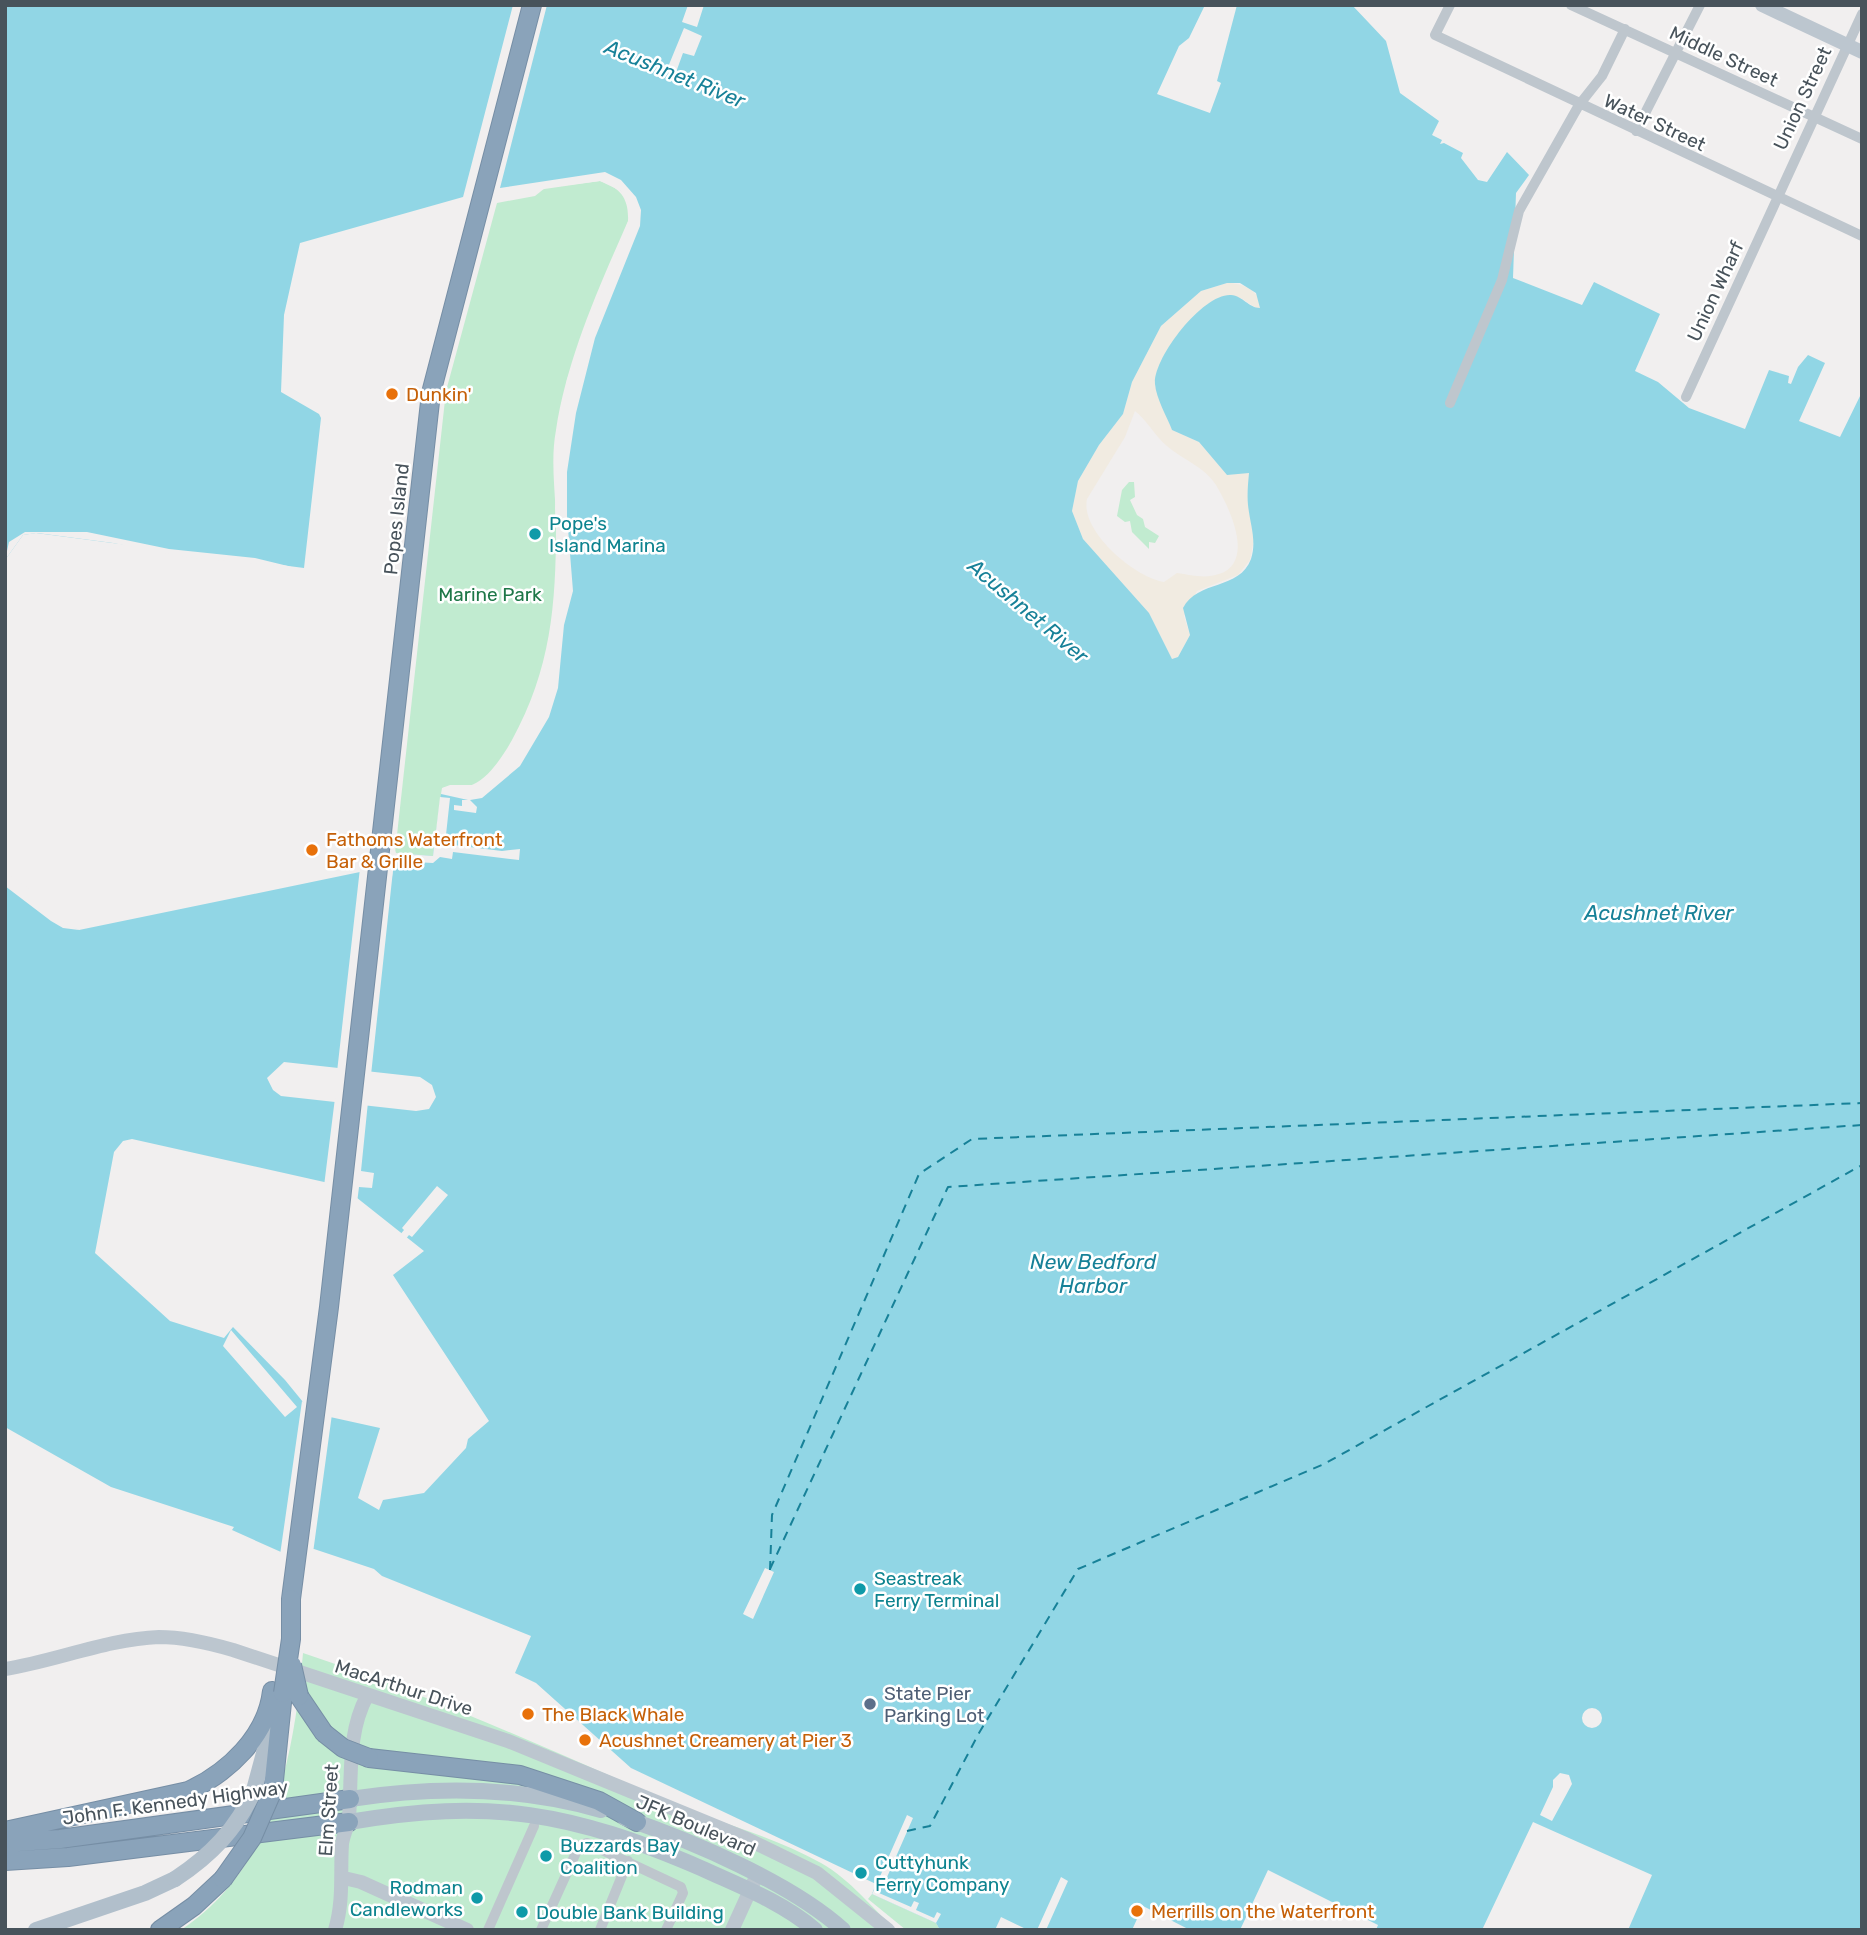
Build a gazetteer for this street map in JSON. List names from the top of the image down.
{
  "streets": {
    "highway": ["Popes Island", "John F. Kennedy Highway"],
    "main road": ["JFK Boulevard"],
    "street": [
      "Middle Street",
      "Union Street",
      "Water Street",
      "Union Wharf",
      "MacArthur Drive",
      "Elm Street"
    ]
  },
  "crossings": [
    ["Middle Street", "Union Street"],
    ["Union Street", "Water Street"],
    ["Union Street", "Union Wharf"],
    ["Water Street", "Union Wharf"],
    ["MacArthur Drive", "Elm Street"],
    ["John F. Kennedy Highway", "Elm Street"],
    ["John F. Kennedy Highway", "JFK Boulevard"],
    ["Elm Street", "JFK Boulevard"]
  ],
  "water": ["Acushnet River", "New Bedford Harbor"],
  "parks": ["Marine Park"],
  "places": [
    "Dunkin'",
    "Pope's Island Marina",
    "Fathoms Waterfront Bar & Grille",
    "Seastreak Ferry Terminal",
    "State Pier Parking Lot",
    "The Black Whale",
    "Acushnet Creamery at Pier 3",
    "Buzzards Bay Coalition",
    "Cuttyhunk Ferry Company",
    "Rodman Candleworks",
    "Merrills on the Waterfront",
    "Double Bank Building"
  ]
}
